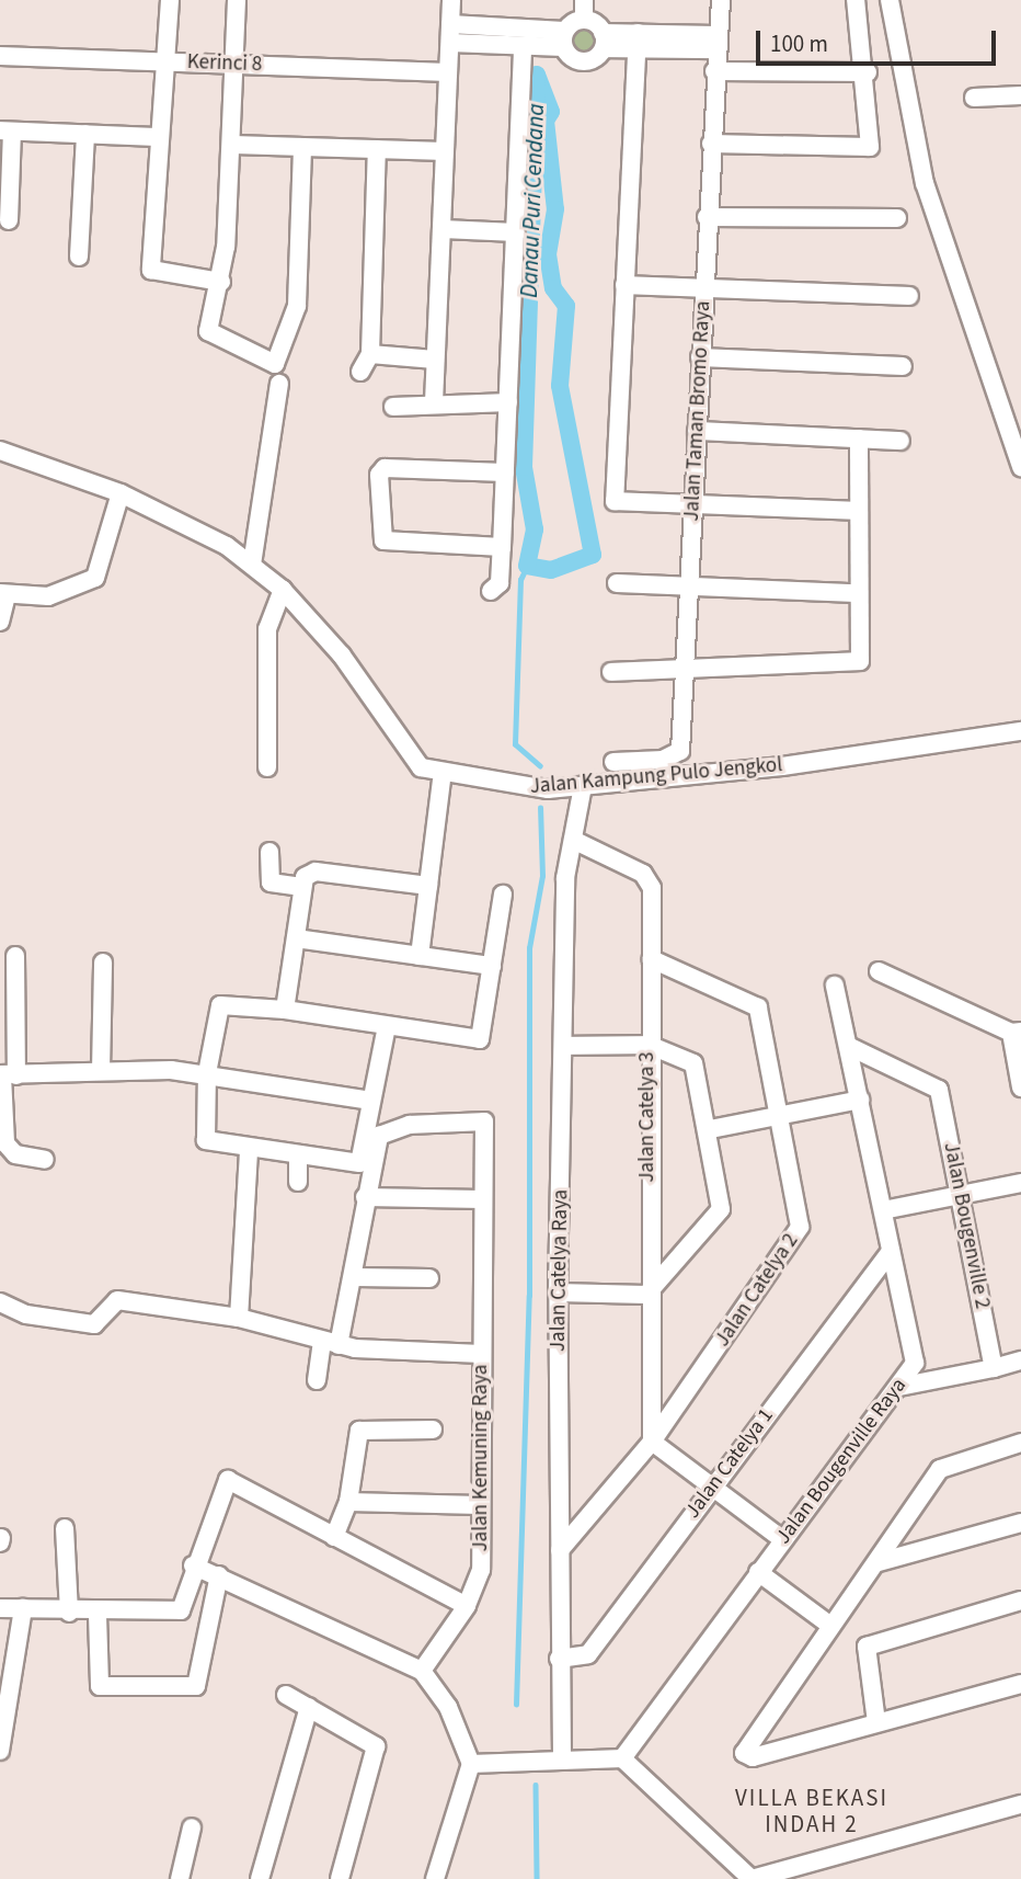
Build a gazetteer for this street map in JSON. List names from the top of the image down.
{
  "streets": {
    "street": [
      "Kerinci 8",
      "Jalan Taman Bromo Raya",
      "Jalan Kampung Pulo Jengkol",
      "Jalan Catelya 3",
      "Jalan Bougenville 2",
      "Jalan Catelya Raya",
      "Jalan Catelya 2",
      "Jalan Kemuning Raya",
      "Jalan Bougenville Raya",
      "Jalan Catelya 1"
    ]
  },
  "crossings": [
    ["Jalan Kampung Pulo Jengkol", "Jalan Catelya Raya"],
    ["Jalan Catelya 3", "Jalan Catelya Raya"],
    ["Jalan Catelya 3", "Jalan Catelya 2"],
    ["Jalan Bougenville 2", "Jalan Bougenville Raya"],
    ["Jalan Catelya Raya", "Jalan Catelya 2"],
    ["Jalan Catelya Raya", "Jalan Catelya 1"],
    ["Jalan Bougenville Raya", "Jalan Catelya 1"]
  ],
  "districts": ["VILLA BEKASI INDAH 2"],
  "water": ["Danau Puri Cendana"],
  "scale_bar": "100 m"
}
